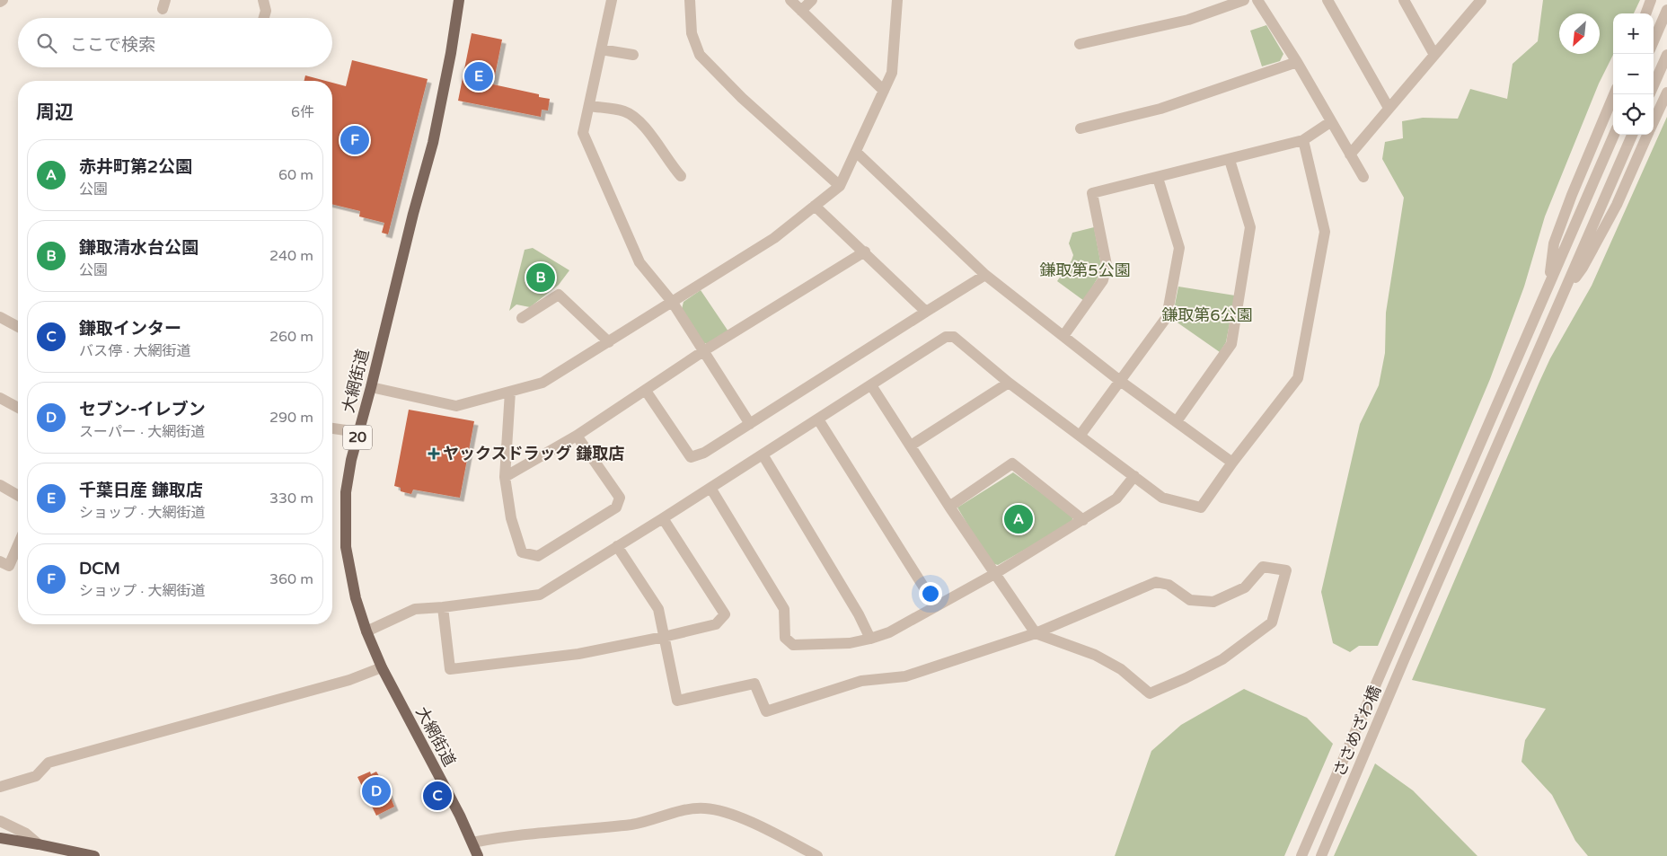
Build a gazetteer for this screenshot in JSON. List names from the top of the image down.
{
  "streets": {
    "main road": ["大網街道", "20"],
    "street": ["ささめざわ橋"]
  },
  "parks": ["鎌取第5公園", "鎌取第6公園"],
  "places": {
    "health": ["ヤックスドラッグ 鎌取店"]
  },
  "north": "bottom left",
  "page": {
    "map_buttons": ["+", "−"],
    "search": "ここで検索",
    "pins": [
      "E",
      "F",
      "B",
      "A",
      "D",
      "C"
    ],
    "heading": ["周辺", "6件"],
    "list": [
      {
        "mark": "A",
        "name": "赤井町第2公園",
        "note": "公園",
        "value": "60 m"
      },
      {
        "mark": "B",
        "name": "鎌取清水台公園",
        "note": "公園",
        "value": "240 m"
      },
      {
        "mark": "C",
        "name": "鎌取インター",
        "note": "バス停 · 大網街道",
        "value": "260 m"
      },
      {
        "mark": "D",
        "name": "セブン-イレブン",
        "note": "スーパー · 大網街道",
        "value": "290 m"
      },
      {
        "mark": "E",
        "name": "千葉日産 鎌取店",
        "note": "ショップ · 大網街道",
        "value": "330 m"
      },
      {
        "mark": "F",
        "name": "DCM",
        "note": "ショップ · 大網街道",
        "value": "360 m"
      }
    ]
  }
}
